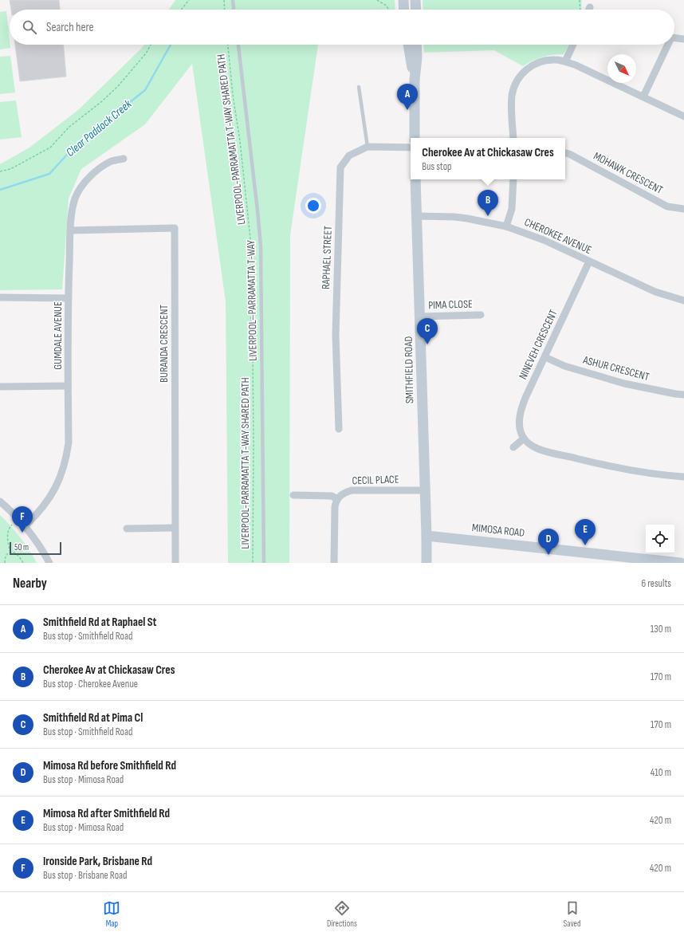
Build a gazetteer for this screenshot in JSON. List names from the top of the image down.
{
  "streets": {
    "main road": ["SMITHFIELD ROAD", "MIMOSA ROAD"],
    "street": [
      "MOHAWK CRESCENT",
      "CHEROKEE AVENUE",
      "RAPHAEL STREET",
      "PIMA CLOSE",
      "GUMDALE AVENUE",
      "BURANDA CRESCENT",
      "NINEVEH CRESCENT",
      "ASHUR CRESCENT",
      "CECIL PLACE"
    ],
    "lane": ["LIVERPOOL–PARRAMATTA T-WAY"],
    "path": ["LIVERPOOL-PARRAMATTA T-WAY SHARED PATH"]
  },
  "crossings": [
    ["CHEROKEE AVENUE", "NINEVEH CRESCENT"],
    ["CHEROKEE AVENUE", "SMITHFIELD ROAD"],
    ["PIMA CLOSE", "SMITHFIELD ROAD"],
    ["GUMDALE AVENUE", "BURANDA CRESCENT"],
    ["NINEVEH CRESCENT", "ASHUR CRESCENT"],
    ["SMITHFIELD ROAD", "CECIL PLACE"],
    ["SMITHFIELD ROAD", "MIMOSA ROAD"]
  ],
  "water": ["Clear Paddock Creek"],
  "scale_bar": "50 m",
  "north": "bottom right",
  "page": {
    "search": "Search here",
    "pins": [
      "A",
      "B",
      "C",
      "F",
      "E",
      "D"
    ],
    "popup": ["Cherokee Av at Chickasaw Cres", "Bus stop"],
    "scale": "50 m",
    "heading": ["Nearby", "6 results"],
    "list": [
      {
        "mark": "A",
        "name": "Smithfield Rd at Raphael St",
        "note": "Bus stop · Smithfield Road",
        "value": "130 m"
      },
      {
        "mark": "B",
        "name": "Cherokee Av at Chickasaw Cres",
        "note": "Bus stop · Cherokee Avenue",
        "value": "170 m"
      },
      {
        "mark": "C",
        "name": "Smithfield Rd at Pima Cl",
        "note": "Bus stop · Smithfield Road",
        "value": "170 m"
      },
      {
        "mark": "D",
        "name": "Mimosa Rd before Smithfield Rd",
        "note": "Bus stop · Mimosa Road",
        "value": "410 m"
      },
      {
        "mark": "E",
        "name": "Mimosa Rd after Smithfield Rd",
        "note": "Bus stop · Mimosa Road",
        "value": "420 m"
      },
      {
        "mark": "F",
        "name": "Ironside Park, Brisbane Rd",
        "note": "Bus stop · Brisbane Road",
        "value": "420 m"
      }
    ],
    "nav": ["Map", "Directions", "Saved"]
  }
}
